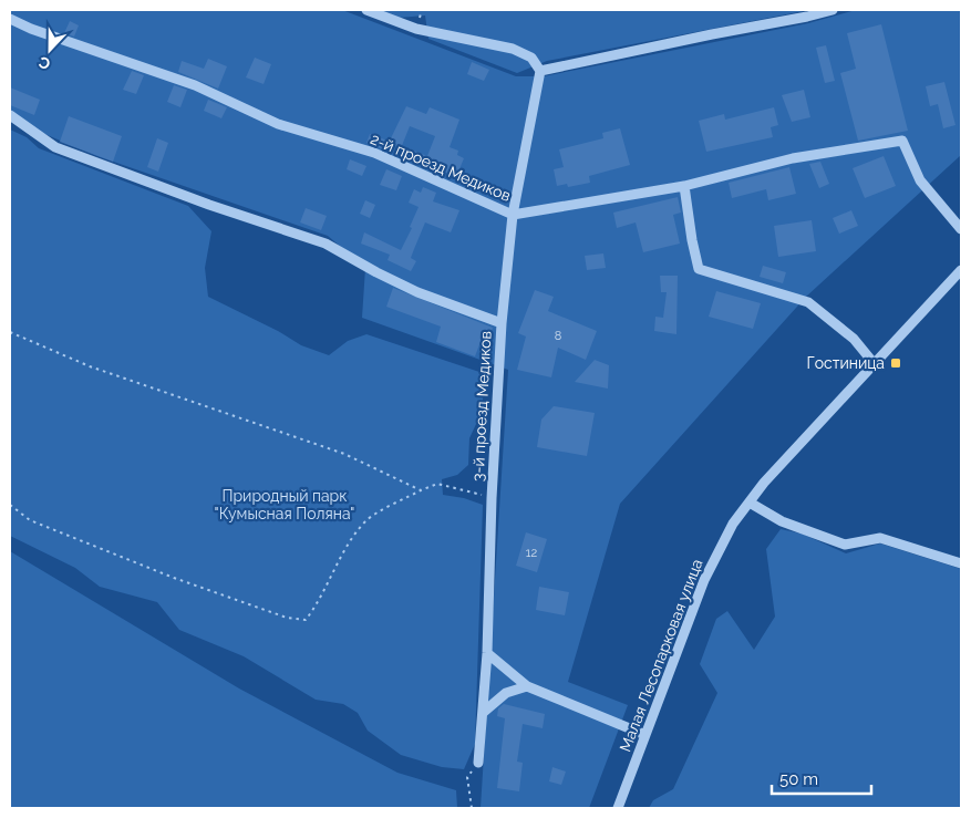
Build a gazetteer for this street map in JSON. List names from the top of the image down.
{
  "streets": {
    "street": ["2-й проезд Медиков", "3-й проезд Медиков", "Малая Лесопарковая улица"]
  },
  "parks": ["Природный парк \"Кумысная Поляна\""],
  "places": {
    "transit": ["Гостиница"]
  },
  "house_numbers": ["8", "12"],
  "scale_bar": "50 m",
  "north": "bottom"
}
